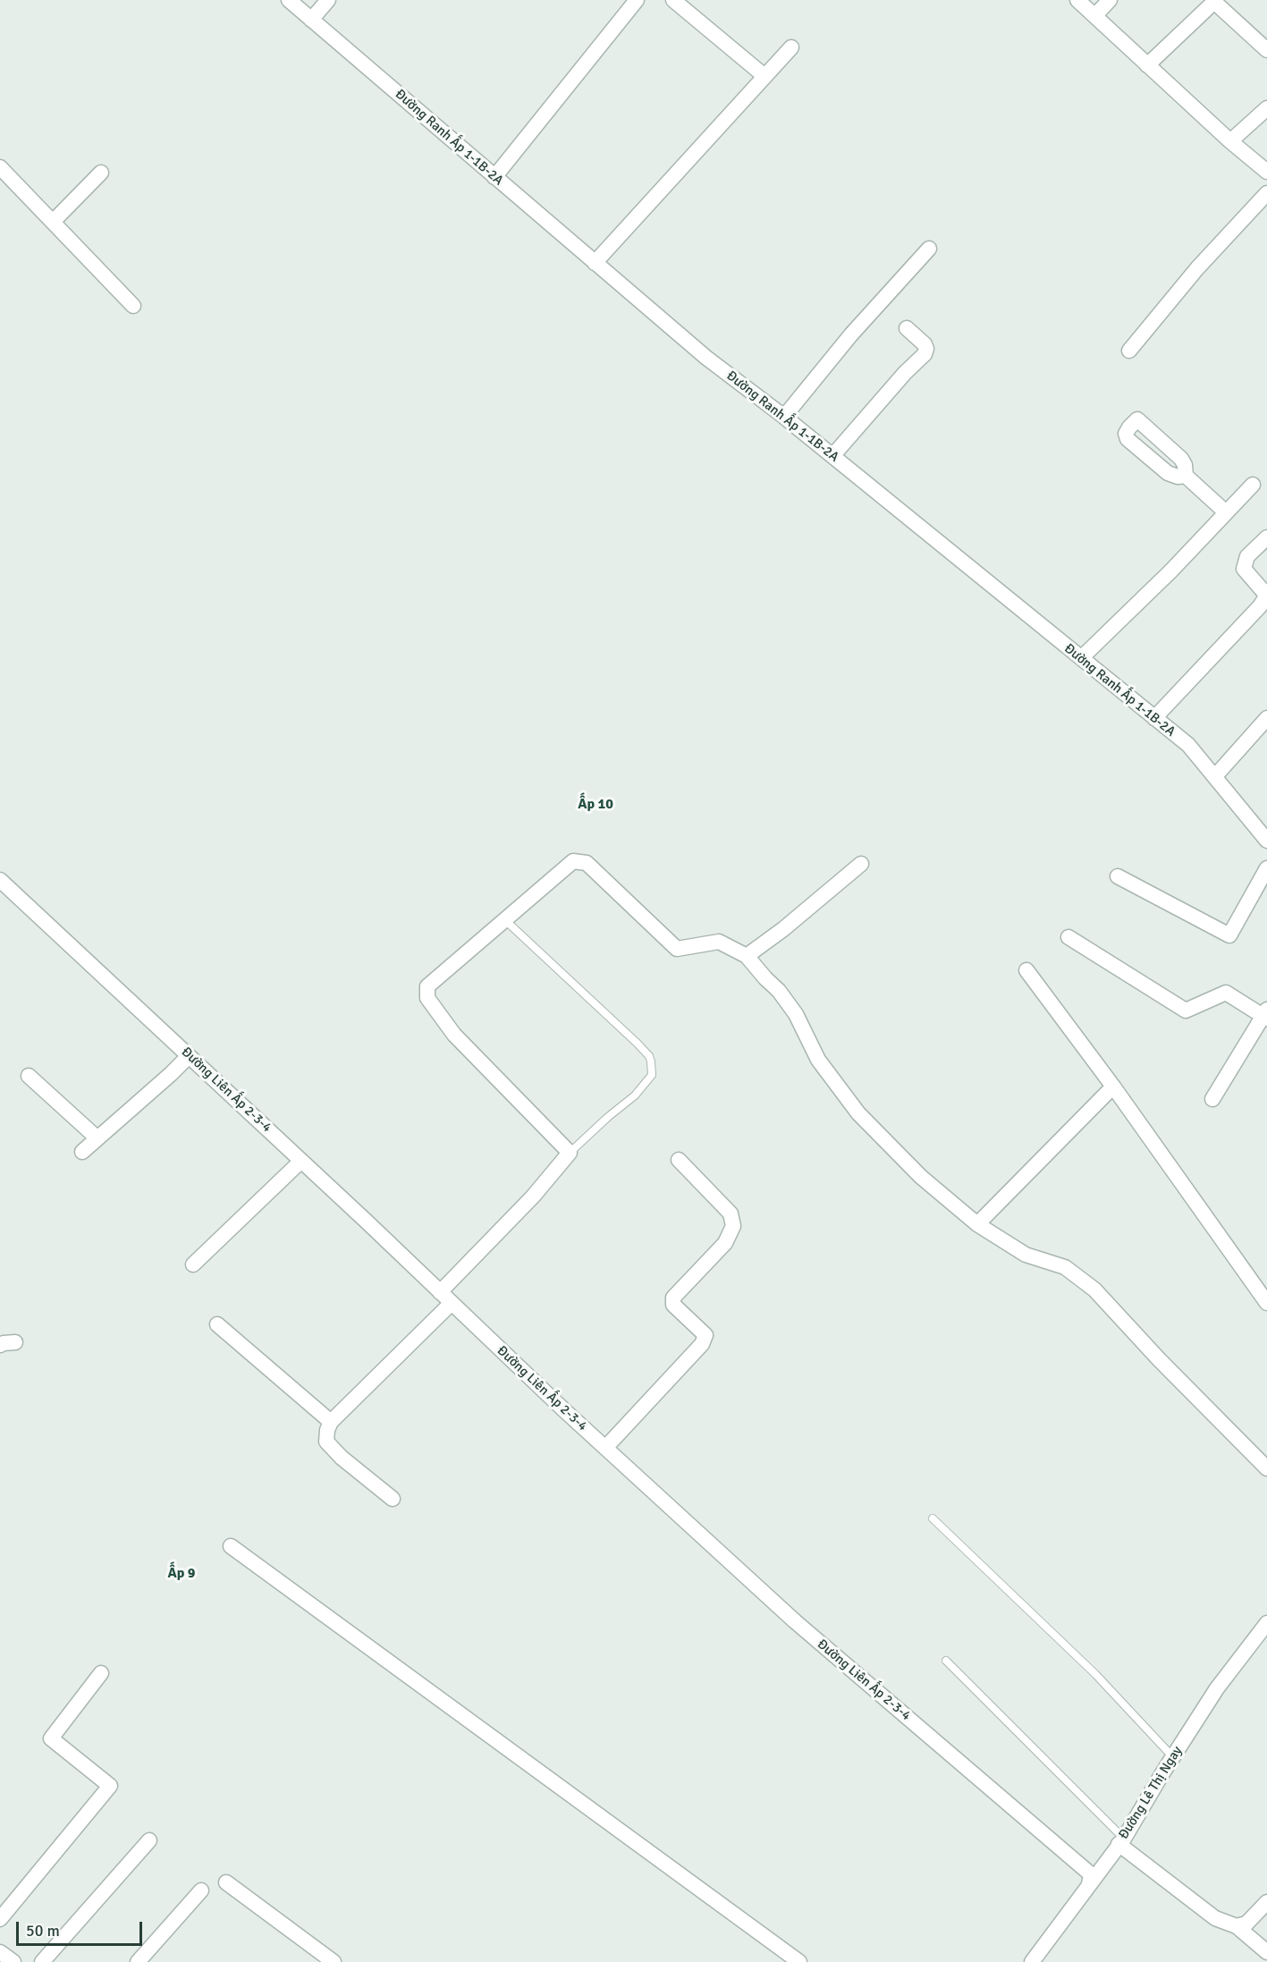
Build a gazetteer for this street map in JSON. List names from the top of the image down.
{
  "streets": {
    "street": ["Đường Ranh Ấp 1-1B-2A", "Đường Liên Ấp 2-3-4", "Đường Lê Thị Ngay"]
  },
  "crossings": [
    ["Đường Liên Ấp 2-3-4", "Đường Lê Thị Ngay"]
  ],
  "districts": ["Ấp 10", "Ấp 9"],
  "scale_bar": "50 m"
}
